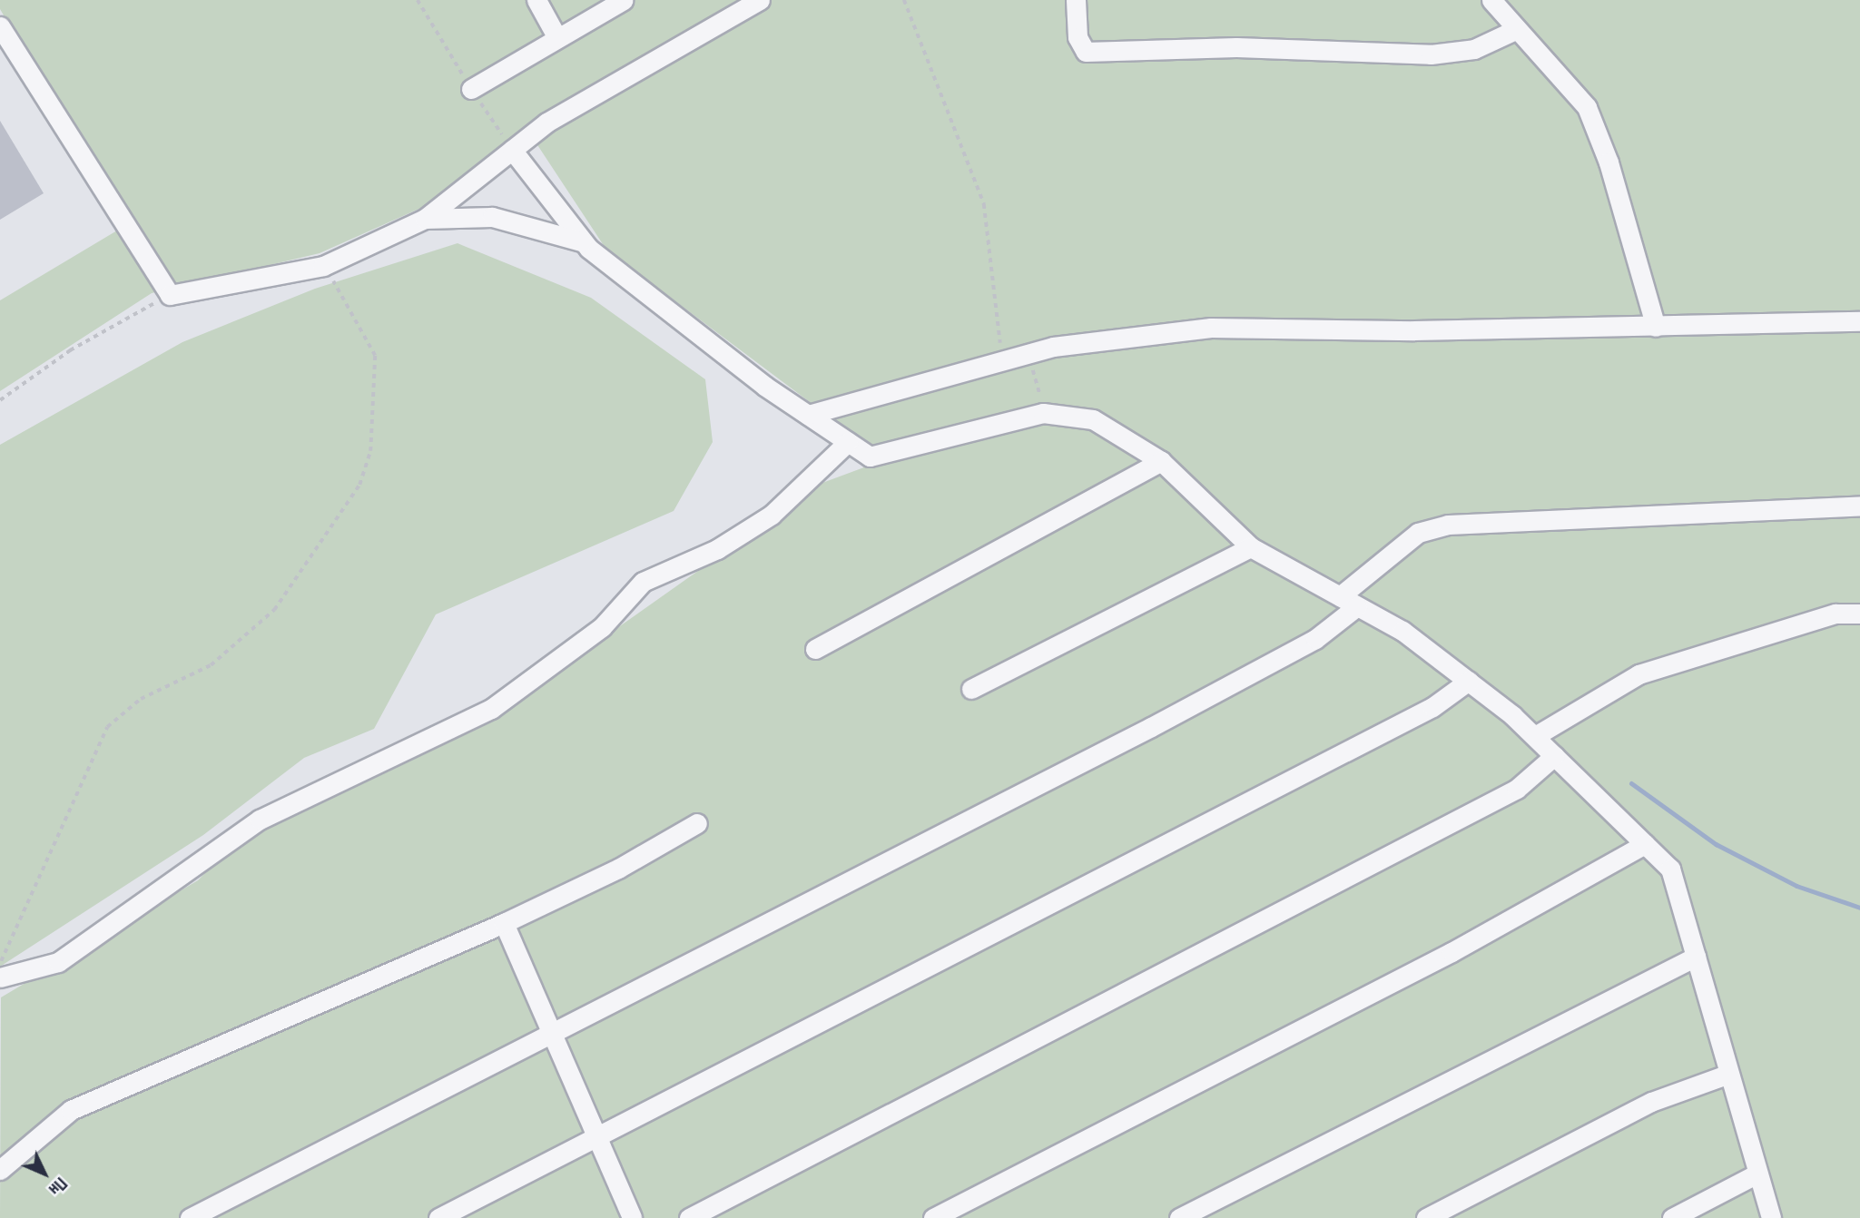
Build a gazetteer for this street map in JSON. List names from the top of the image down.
{
  "north": "bottom right"
}
